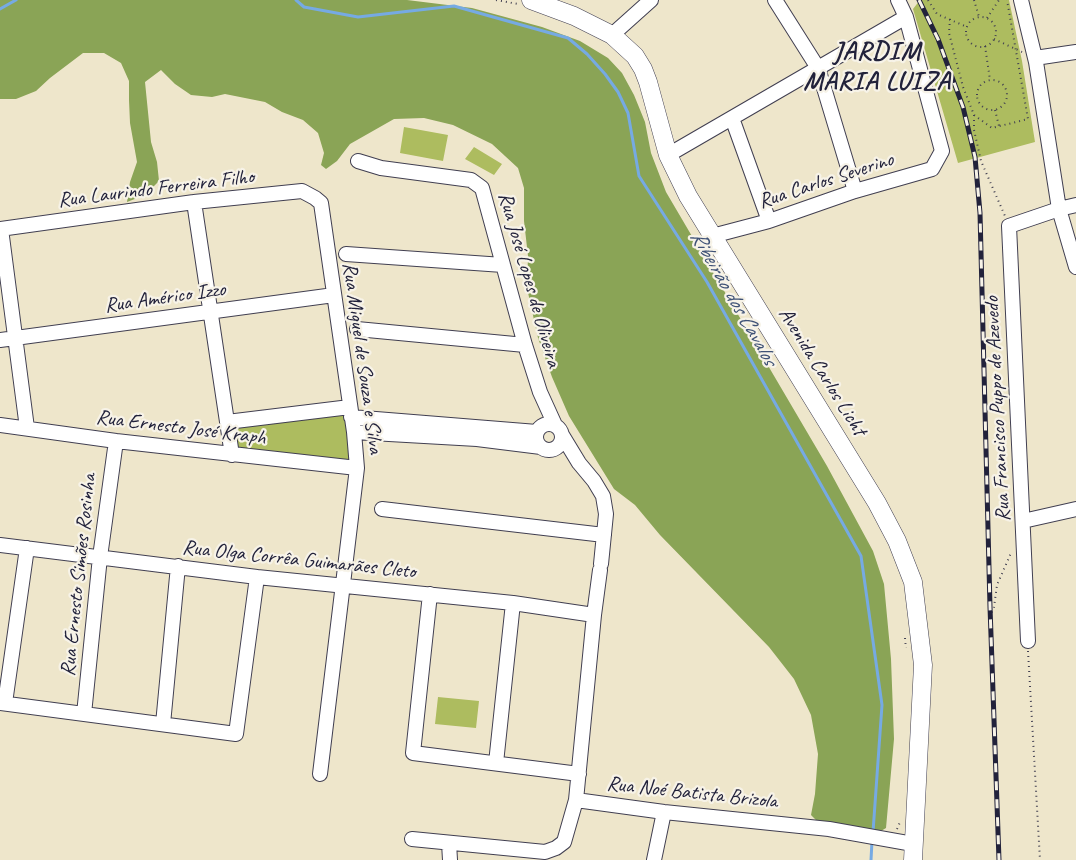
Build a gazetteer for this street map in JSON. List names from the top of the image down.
{
  "streets": {
    "main road": ["Avenida Carlos Licht"],
    "street": [
      "Rua Carlos Severino",
      "Rua Laurindo Ferreira Filho",
      "Rua José Lopes de Oliveira",
      "Rua Américo Izzo",
      "Rua Miguel de Souza e Silva",
      "Rua Francisco Puppo de Azevedo",
      "Rua Ernesto José Kraph",
      "Rua Olga Corrêa Guimarães Cleto",
      "Rua Ernesto Simões Rosinha",
      "Rua Noé Batista Brizola"
    ]
  },
  "crossings": [
    ["Rua Carlos Severino", "Avenida Carlos Licht"],
    ["Rua Laurindo Ferreira Filho", "Rua Miguel de Souza e Silva"],
    ["Rua José Lopes de Oliveira", "Rua Miguel de Souza e Silva"],
    ["Rua Américo Izzo", "Rua Miguel de Souza e Silva"],
    ["Rua Miguel de Souza e Silva", "Rua Ernesto José Kraph"],
    ["Rua Miguel de Souza e Silva", "Rua Olga Corrêa Guimarães Cleto"],
    ["Avenida Carlos Licht", "Rua Noé Batista Brizola"],
    ["Rua Ernesto José Kraph", "Rua Ernesto Simões Rosinha"],
    ["Rua Olga Corrêa Guimarães Cleto", "Rua Ernesto Simões Rosinha"],
    ["Rua Olga Corrêa Guimarães Cleto", "Rua Noé Batista Brizola"]
  ],
  "districts": ["JARDIM MARIA LUIZA"],
  "water": ["Ribeirão dos Cavalos"]
}
